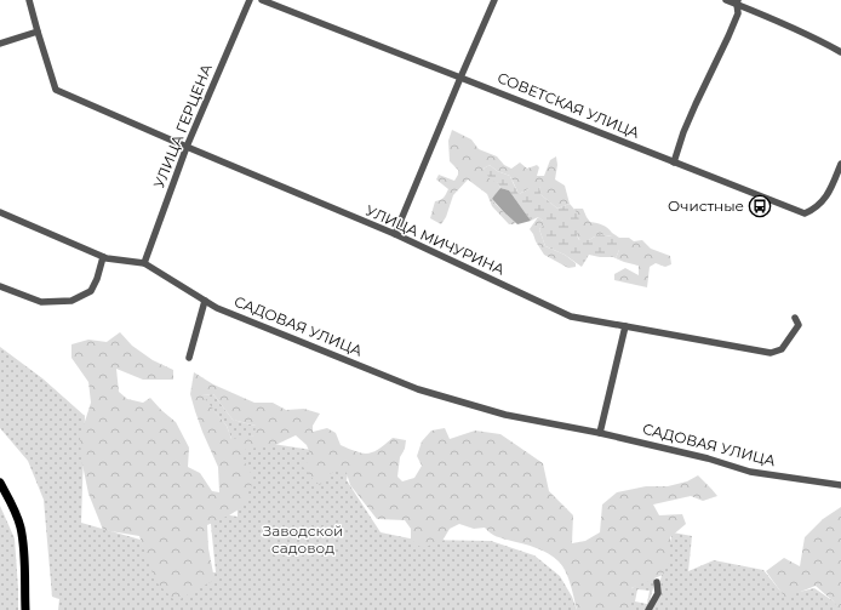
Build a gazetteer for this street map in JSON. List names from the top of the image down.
{
  "streets": {
    "street": [
      "СОВЕТСКАЯ УЛИЦА",
      "УЛИЦА ГЕРЦЕНА",
      "УЛИЦА МИЧУРИНА",
      "САДОВАЯ УЛИЦА"
    ]
  },
  "crossings": [
    ["УЛИЦА ГЕРЦЕНА", "УЛИЦА МИЧУРИНА"],
    ["УЛИЦА ГЕРЦЕНА", "САДОВАЯ УЛИЦА"]
  ],
  "parks": ["Заводской садовод"],
  "places": {
    "bus stop": ["Очистные"]
  }
}
